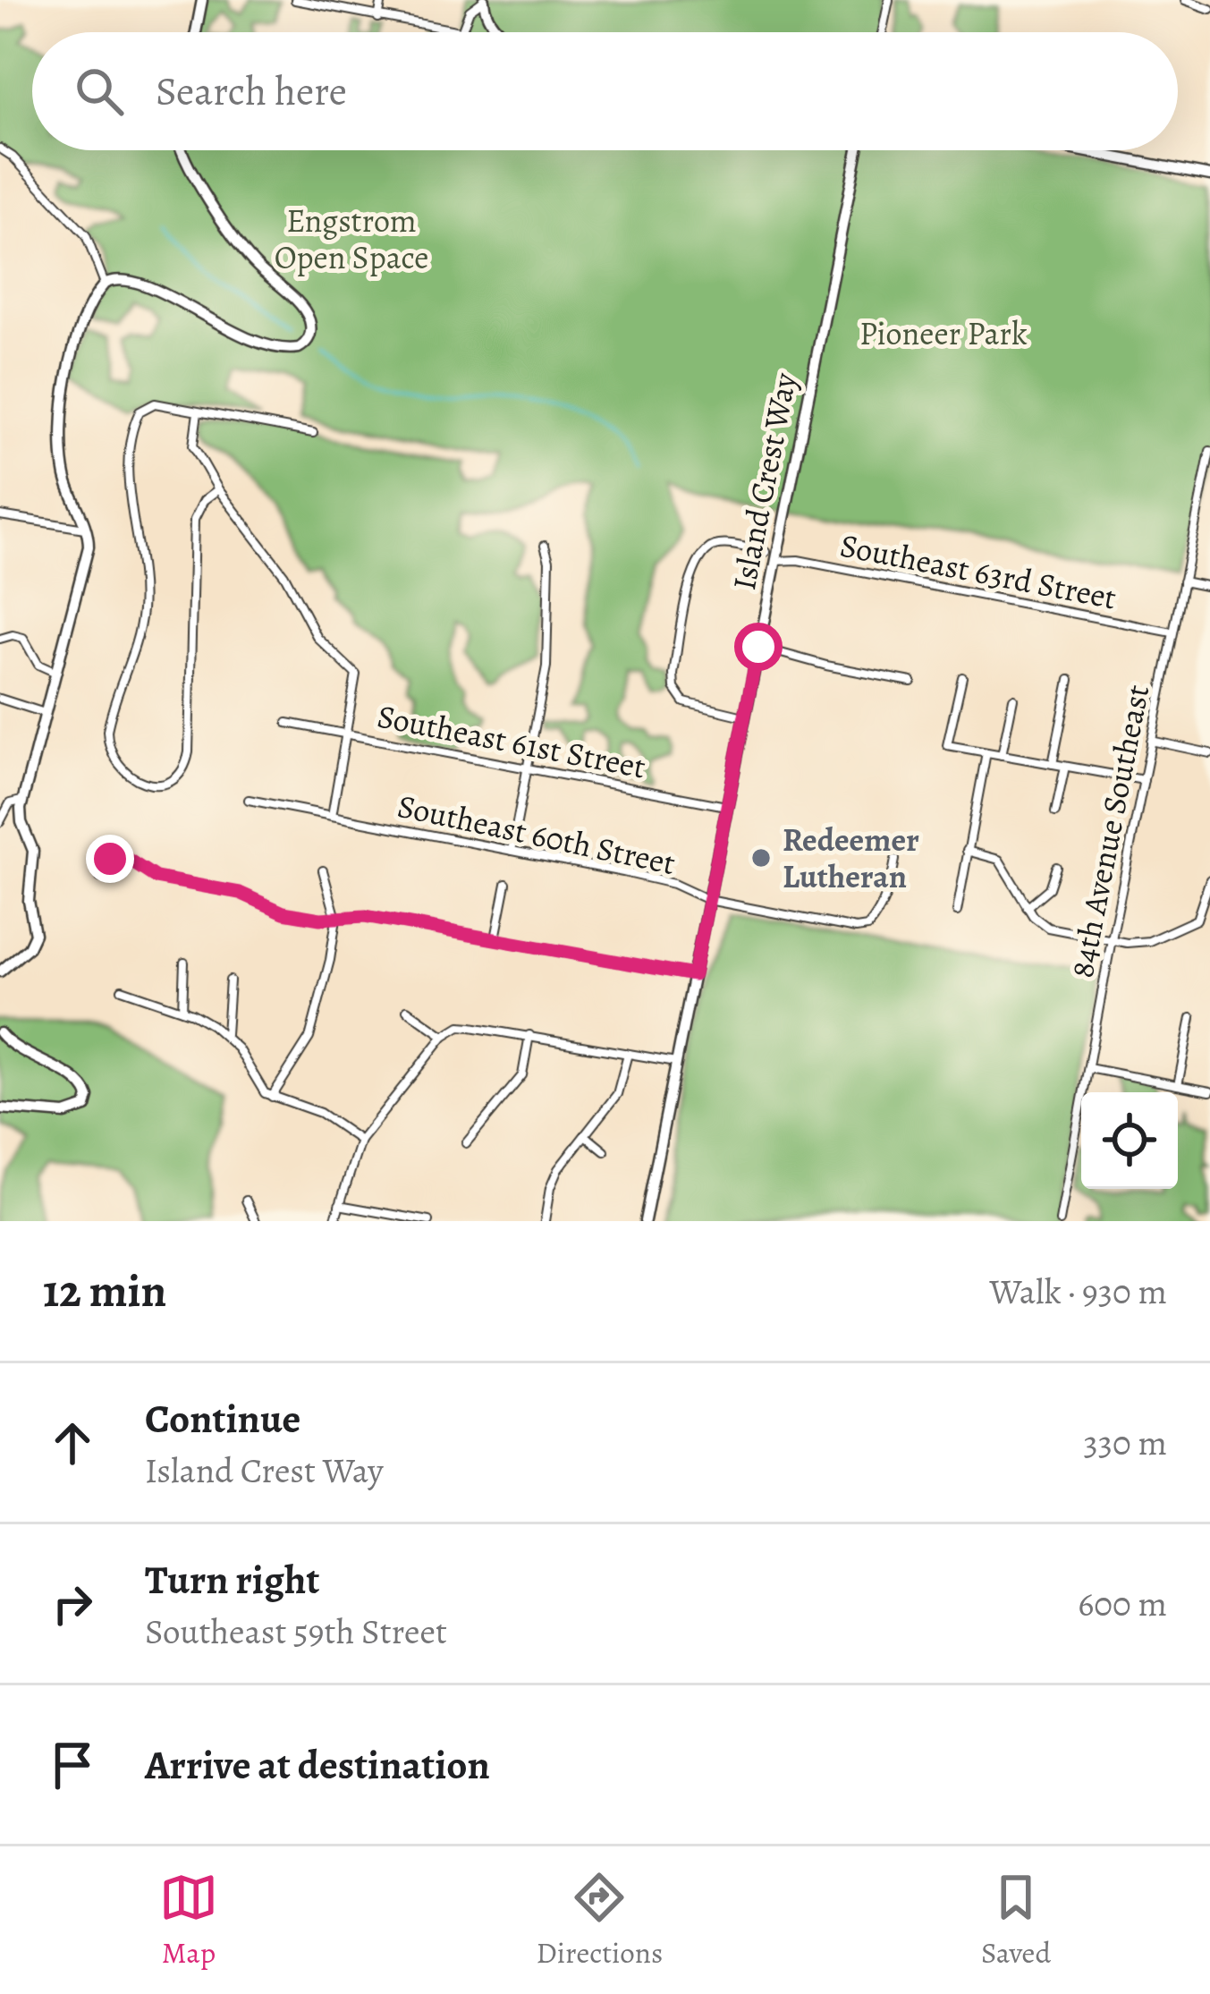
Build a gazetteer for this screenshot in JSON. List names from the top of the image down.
{
  "streets": {
    "street": [
      "Island Crest Way",
      "Southeast 63rd Street",
      "Southeast 61st Street",
      "84th Avenue Southeast",
      "Southeast 60th Street"
    ]
  },
  "crossings": [
    ["Island Crest Way", "Southeast 63rd Street"],
    ["Island Crest Way", "Southeast 61st Street"],
    ["Island Crest Way", "Southeast 60th Street"],
    ["Southeast 63rd Street", "84th Avenue Southeast"]
  ],
  "parks": ["Engstrom Open Space", "Pioneer Park"],
  "places": ["Redeemer Lutheran"],
  "page": {
    "search": "Search here",
    "heading": ["12 min", "Walk · 930 m"],
    "list": [
      ["Continue", "Island Crest Way", "330 m"],
      ["Turn right", "Southeast 59th Street", "600 m"],
      "Arrive at destination"
    ],
    "nav": ["Map", "Directions", "Saved"]
  }
}
